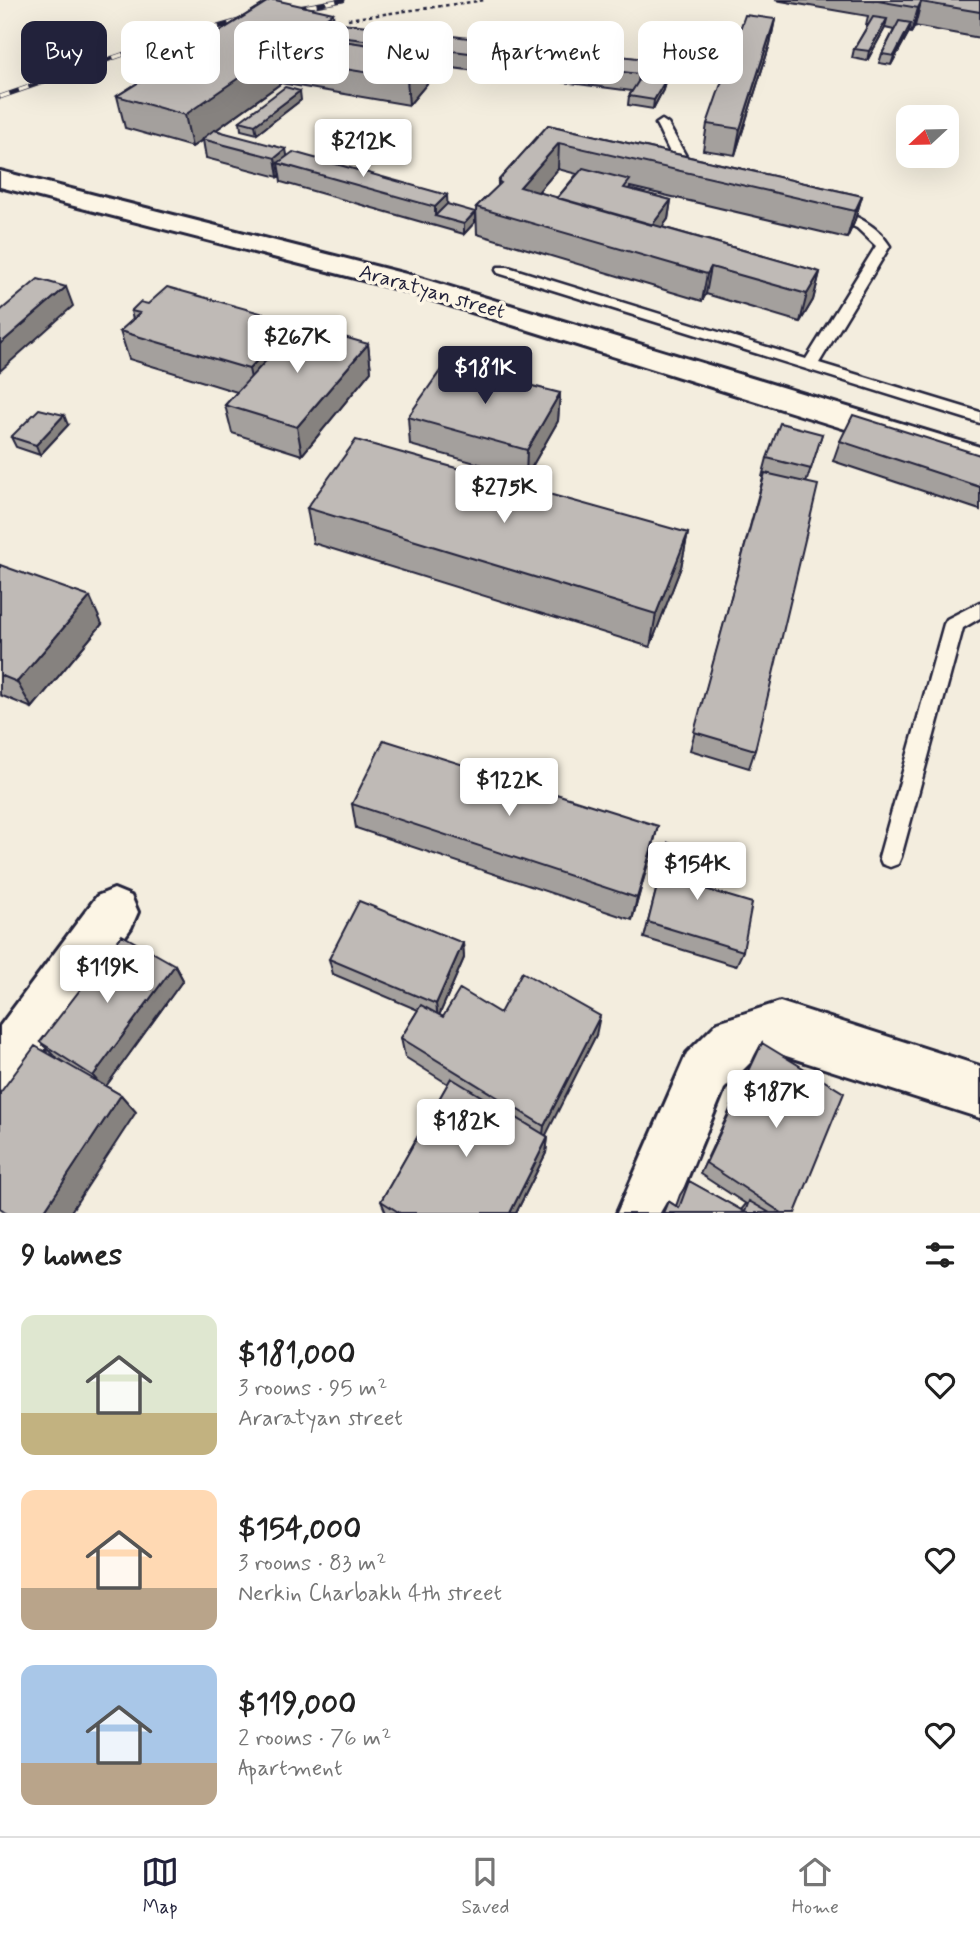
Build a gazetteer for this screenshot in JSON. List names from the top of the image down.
{
  "streets": {
    "main road": ["Araratyan street"]
  },
  "north": "left",
  "page": {
    "chip": [
      "Buy",
      "Rent",
      "Filters",
      "New",
      "Apartment",
      "House"
    ],
    "price": [
      "$212K",
      "$267K",
      "$181K",
      "$275K",
      "$122K",
      "$154K",
      "$119K",
      "$187K",
      "$182K"
    ],
    "heading": "9 homes",
    "list": [
      {
        "name": "$181,000",
        "note": "3 rooms · 95 m² · Araratyan street"
      },
      {
        "name": "$154,000",
        "note": "3 rooms · 83 m² · Nerkin Charbakh 4th street"
      },
      {
        "name": "$119,000",
        "note": "2 rooms · 76 m² · Apartment"
      }
    ],
    "tabs": ["Map", "Saved", "Home"]
  }
}
